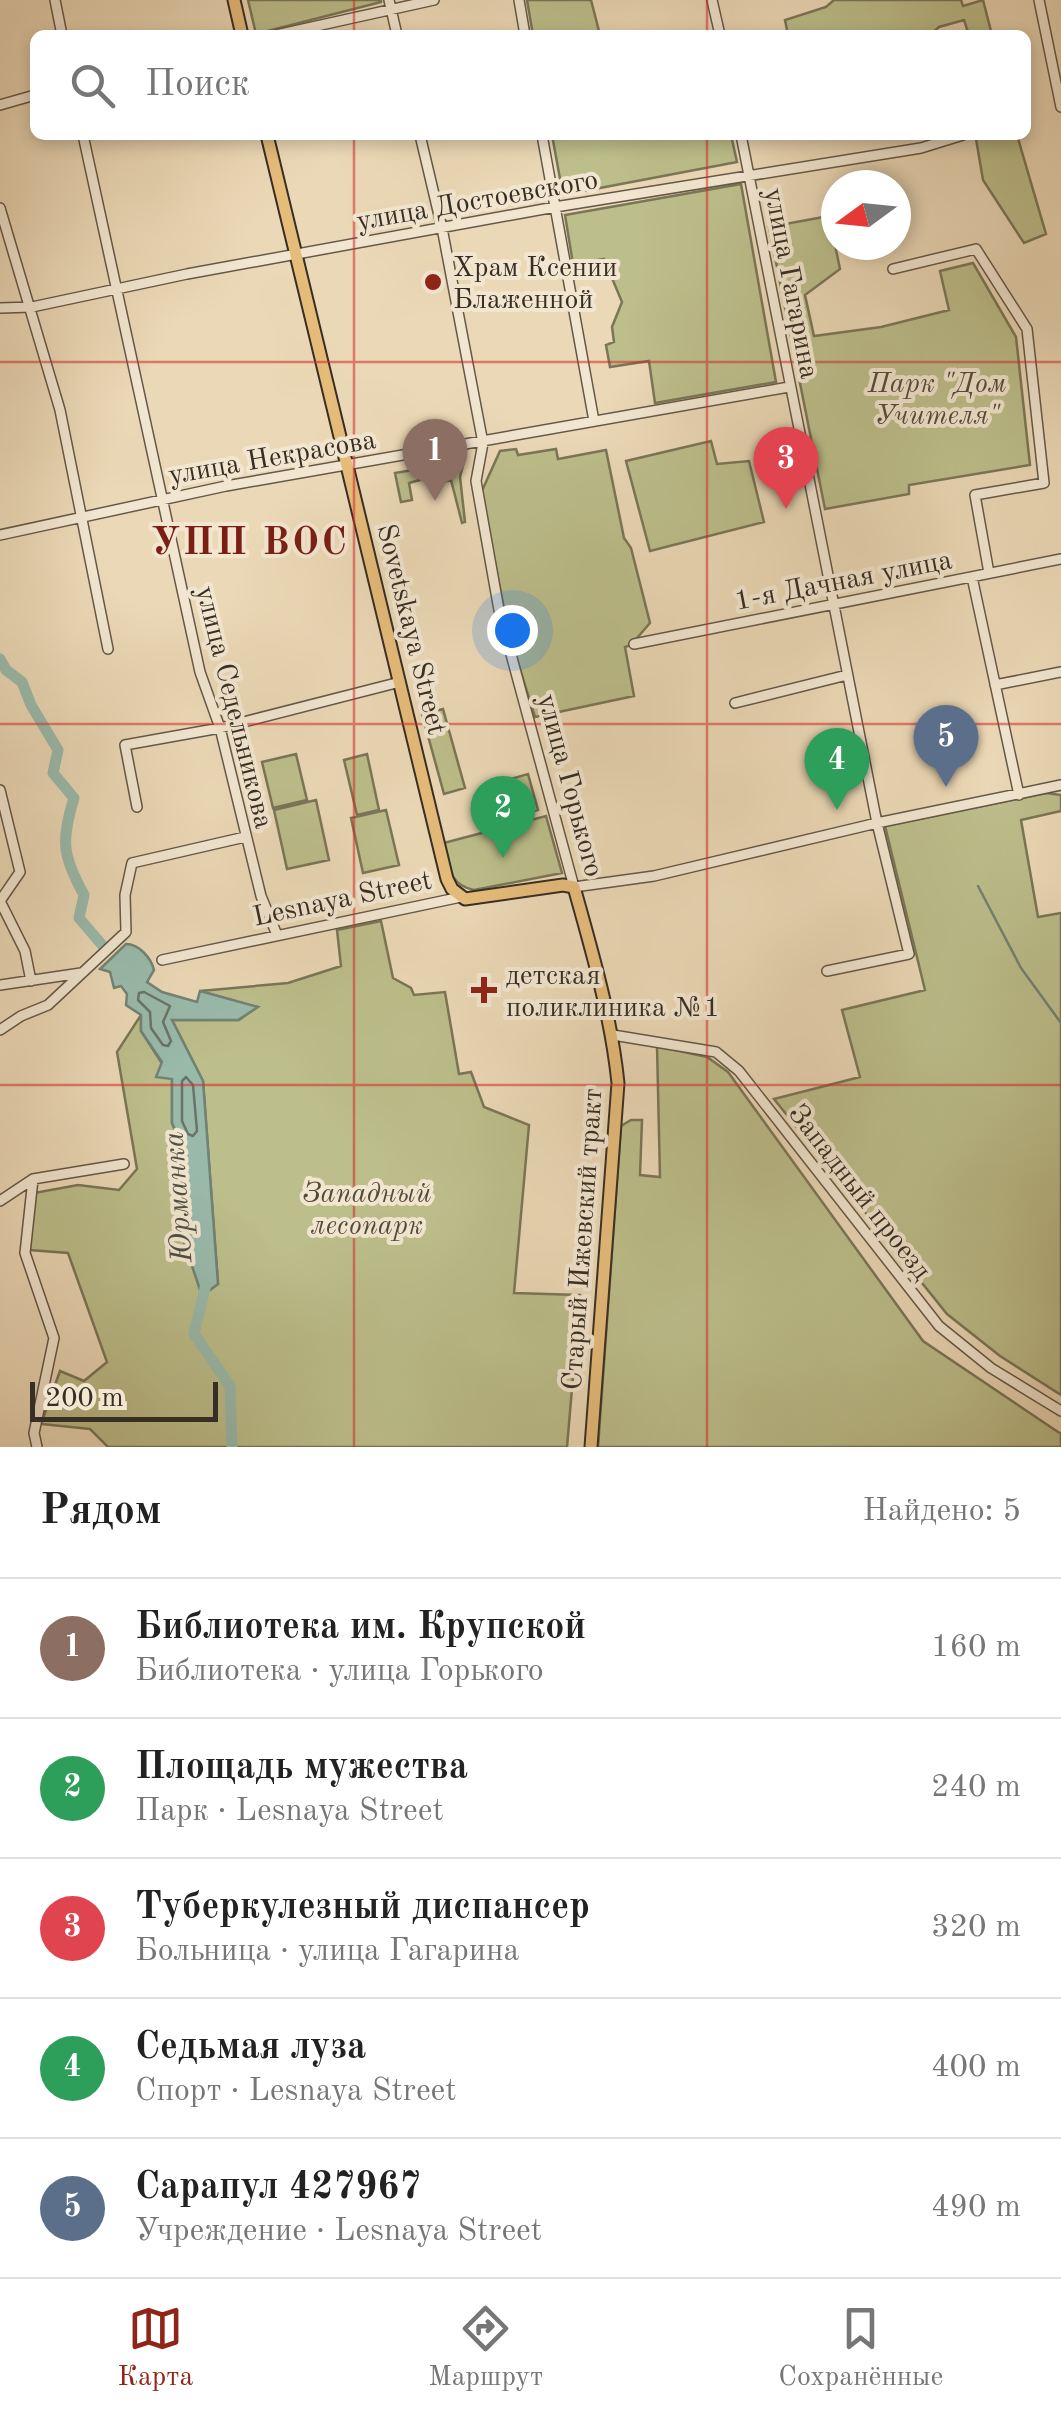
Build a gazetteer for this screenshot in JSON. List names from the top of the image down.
{
  "streets": {
    "main road": [
      "Sovetskaya Street",
      "улица Горького",
      "Lesnaya Street",
      "Старый Ижевский тракт"
    ],
    "street": [
      "улица Достоевского",
      "улица Гагарина",
      "улица Некрасова",
      "1-я Дачная улица",
      "улица Седельникова",
      "Западный проезд"
    ]
  },
  "crossings": [
    ["улица Достоевского", "улица Гагарина"],
    ["улица Достоевского", "Sovetskaya Street"],
    ["улица Достоевского", "улица Седельникова"],
    ["улица Достоевского", "улица Горького"],
    ["улица Гагарина", "улица Некрасова"],
    ["улица Гагарина", "1-я Дачная улица"],
    ["улица Гагарина", "Lesnaya Street"],
    ["улица Некрасова", "Sovetskaya Street"],
    ["улица Некрасова", "улица Седельникова"],
    ["улица Некрасова", "улица Горького"],
    ["Sovetskaya Street", "Lesnaya Street"],
    ["улица Седельникова", "Lesnaya Street"],
    ["улица Горького", "Lesnaya Street"],
    ["улица Горького", "Западный проезд"],
    ["улица Горького", "Старый Ижевский тракт"],
    ["Западный проезд", "Старый Ижевский тракт"]
  ],
  "districts": ["УПП ВОС"],
  "water": ["Юрманка"],
  "parks": ["Парк \"Дом Учителя\"", "Западный лесопарк"],
  "places": {
    "other": ["Храм Ксении Блаженной"],
    "health": ["детская поликлиника №1"]
  },
  "scale_bar": "200 m",
  "north": "left",
  "page": {
    "search": "Поиск",
    "pins": [
      "1",
      "3",
      "5",
      "4",
      "2"
    ],
    "scale": "200 m",
    "heading": ["Рядом", "Найдено: 5"],
    "list": [
      {
        "mark": "1",
        "name": "Библиотека им. Крупской",
        "note": "Библиотека · улица Горького",
        "value": "160 m"
      },
      {
        "mark": "2",
        "name": "Площадь мужества",
        "note": "Парк · Lesnaya Street",
        "value": "240 m"
      },
      {
        "mark": "3",
        "name": "Туберкулезный диспансер",
        "note": "Больница · улица Гагарина",
        "value": "320 m"
      },
      {
        "mark": "4",
        "name": "Седьмая луза",
        "note": "Спорт · Lesnaya Street",
        "value": "400 m"
      },
      {
        "mark": "5",
        "name": "Сарапул 427967",
        "note": "Учреждение · Lesnaya Street",
        "value": "490 m"
      }
    ],
    "nav": ["Карта", "Маршрут", "Сохранённые"]
  }
}
